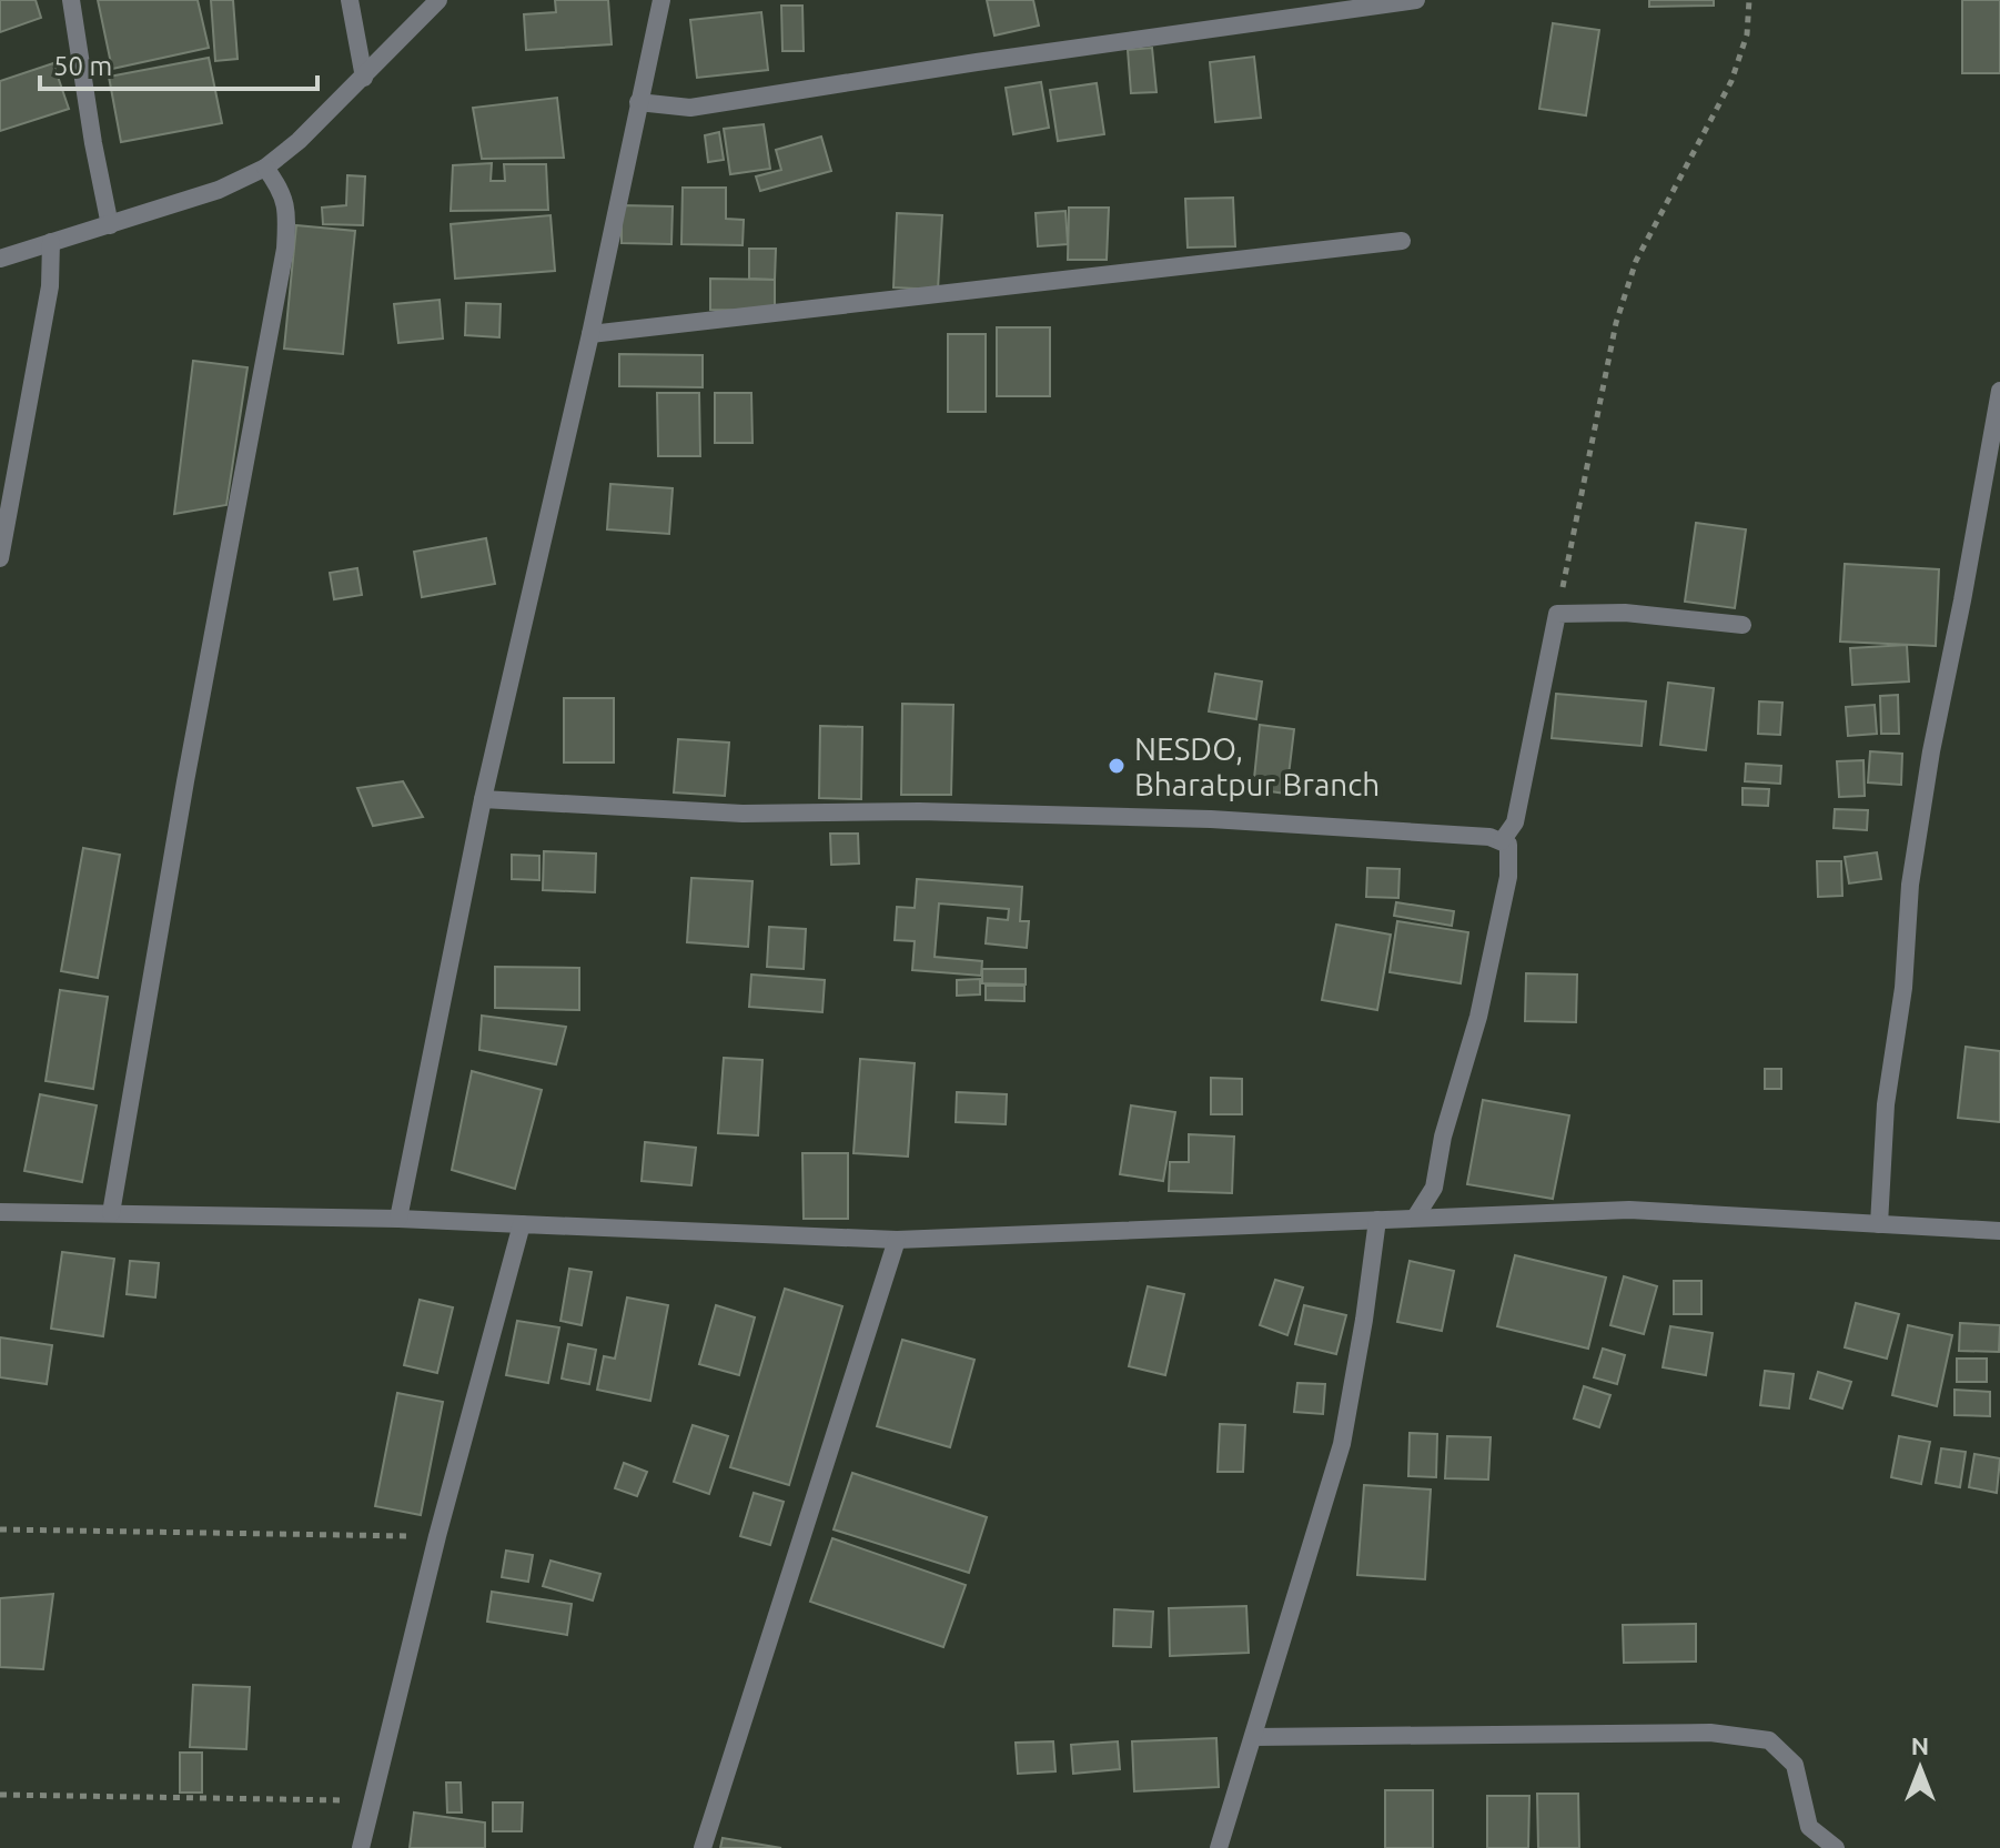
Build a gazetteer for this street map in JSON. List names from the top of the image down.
{
  "places": ["NESDO, Bharatpur Branch"],
  "scale_bar": "50 m",
  "north": "top"
}
